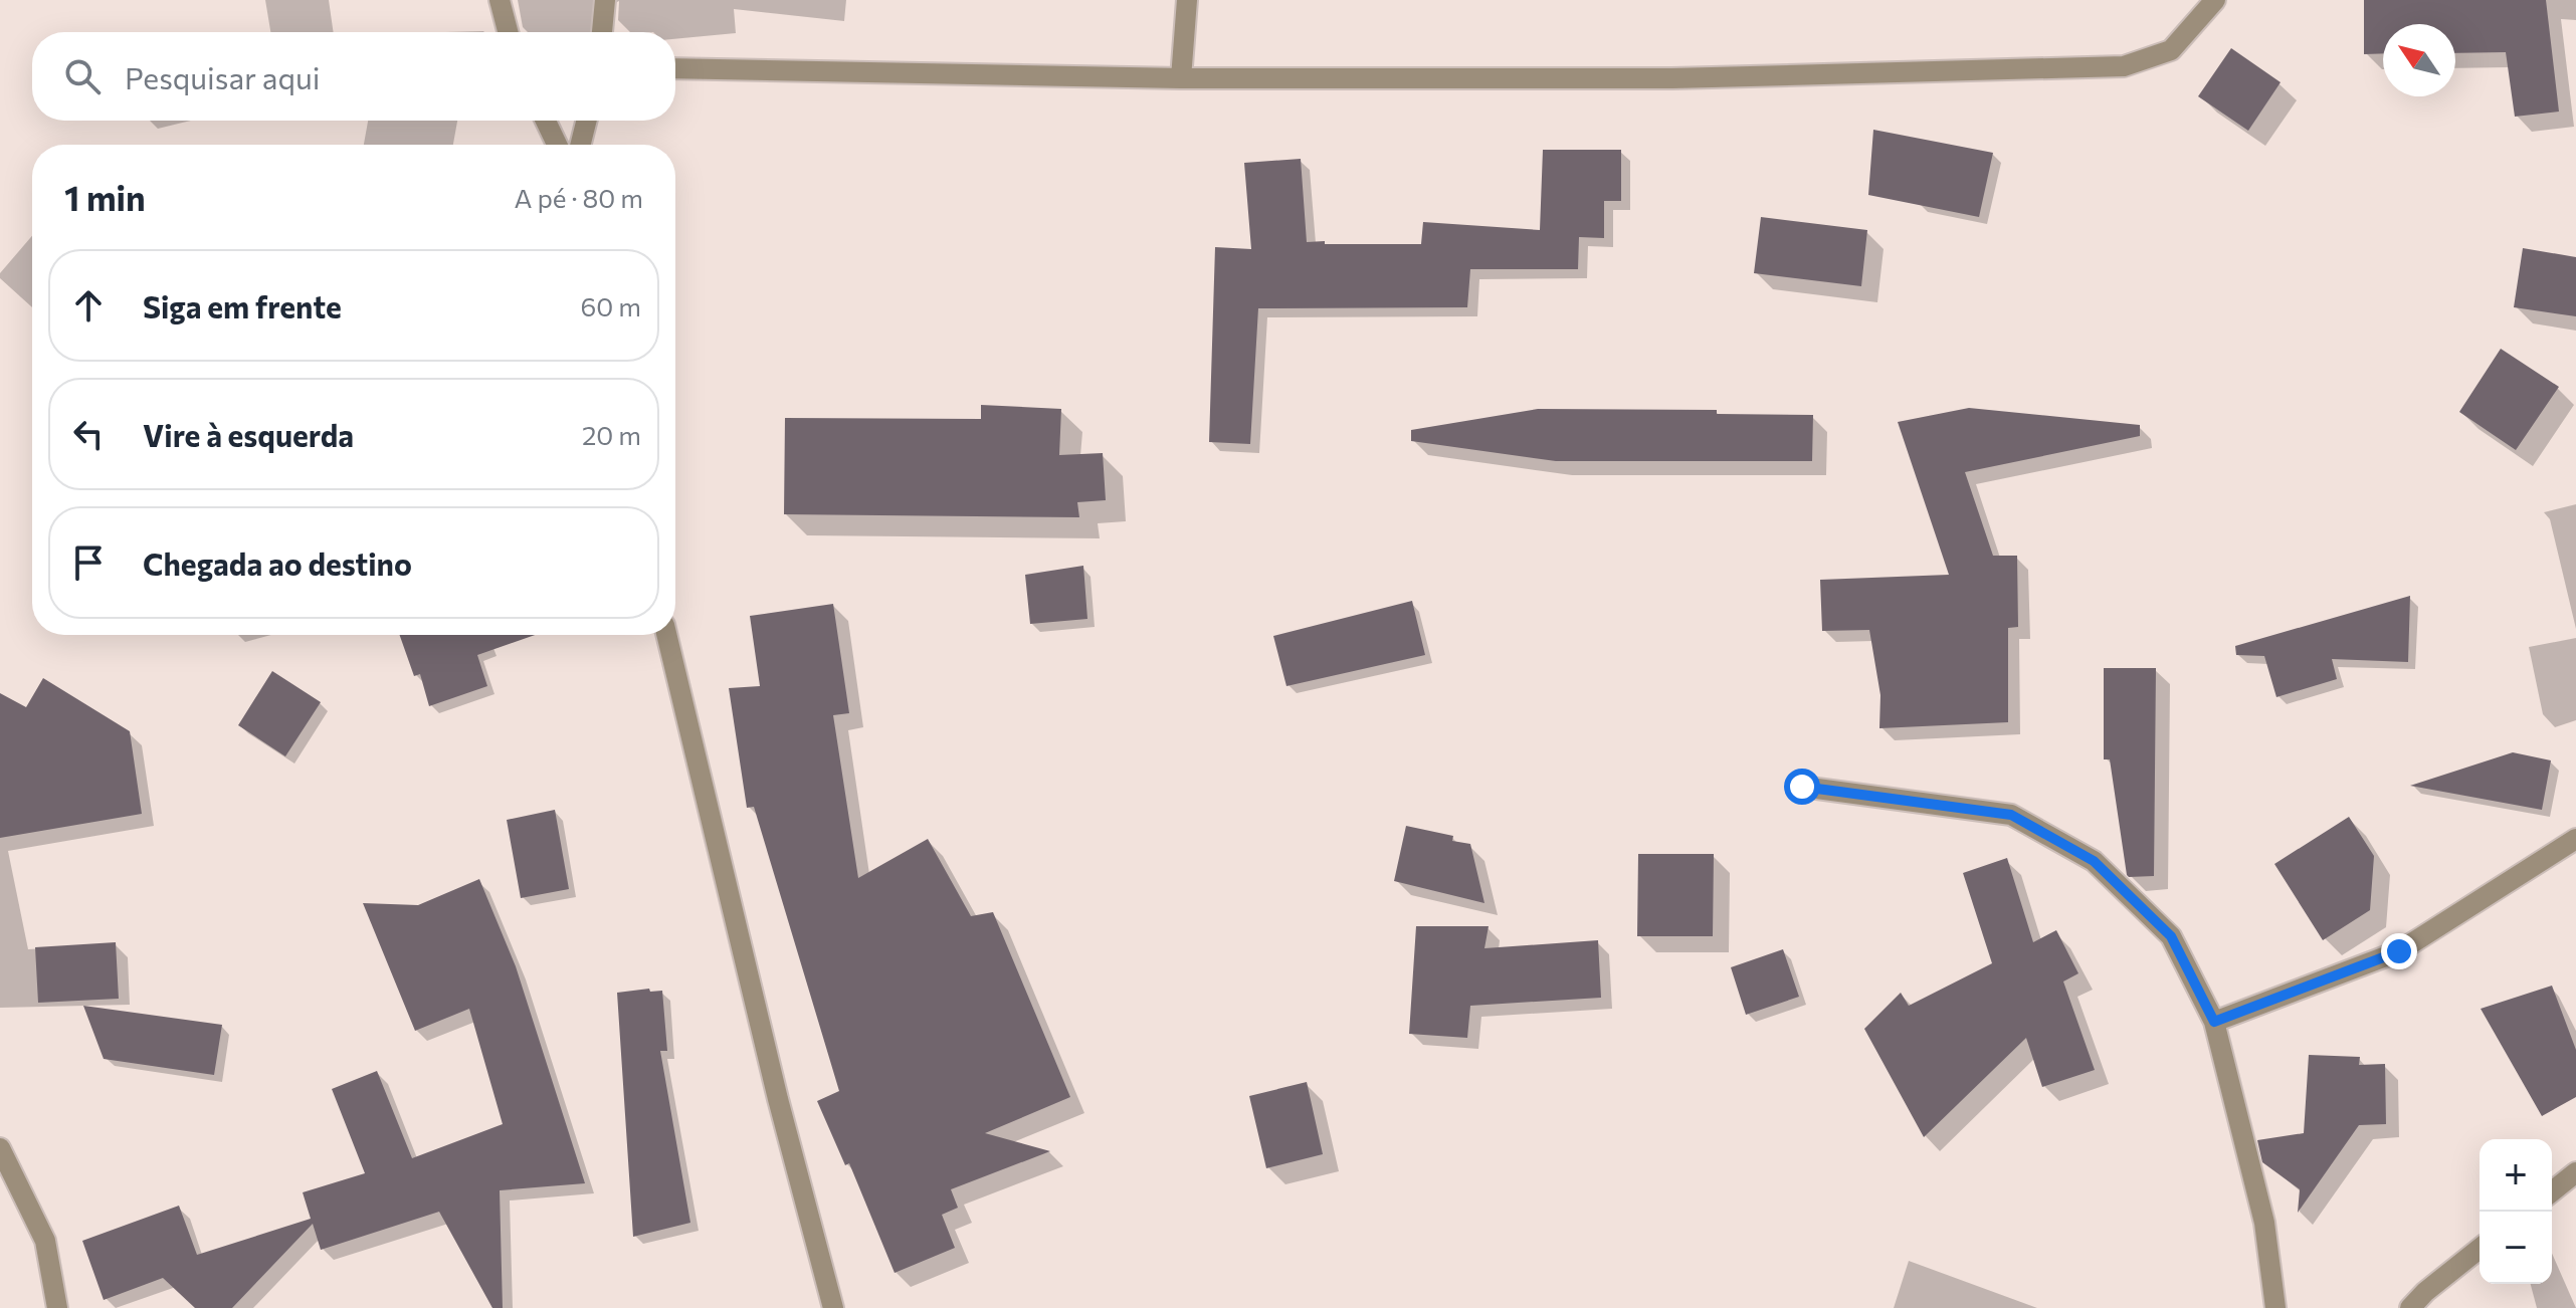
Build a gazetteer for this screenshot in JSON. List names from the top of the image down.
{
  "north": "top left",
  "page": {
    "search": "Pesquisar aqui",
    "heading": ["1 min", "A pé · 80 m"],
    "list": [
      ["Siga em frente", "60 m"],
      ["Vire à esquerda", "20 m"],
      "Chegada ao destino"
    ],
    "map_buttons": ["+", "−"]
  }
}
